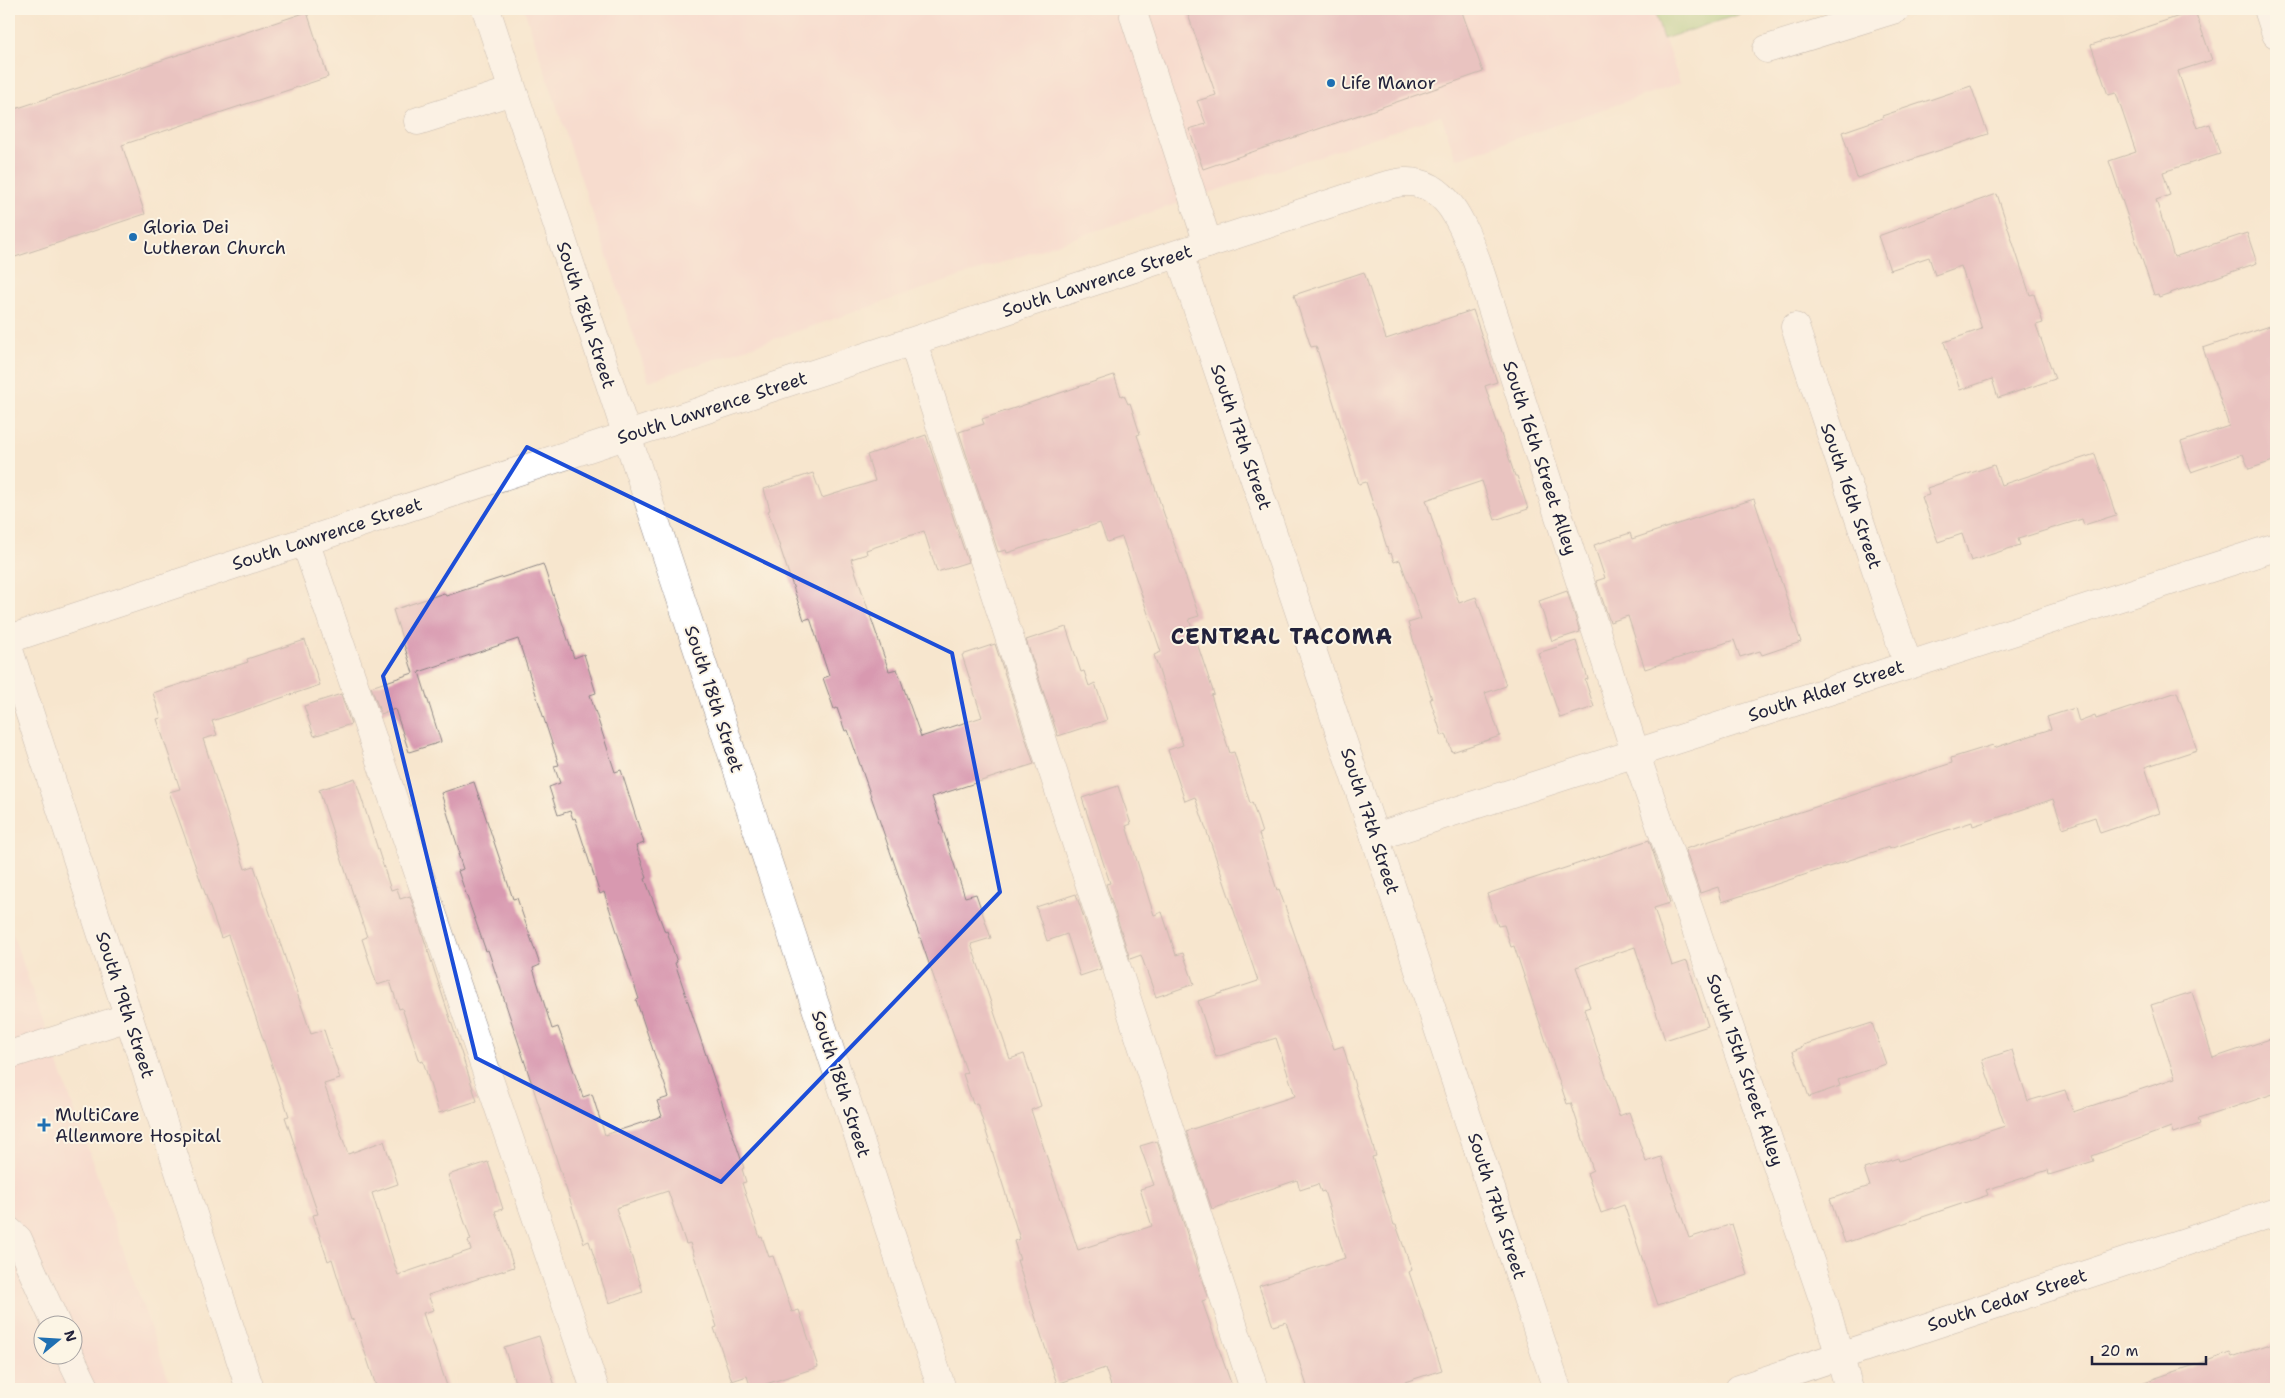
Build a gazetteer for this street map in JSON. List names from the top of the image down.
{
  "streets": {
    "street": [
      "South Lawrence Street",
      "South 18th Street",
      "South 17th Street",
      "South 16th Street Alley",
      "South 16th Street",
      "South Alder Street",
      "South 19th Street",
      "South 15th Street Alley",
      "South Cedar Street"
    ]
  },
  "crossings": [
    ["South Lawrence Street", "South 18th Street"],
    ["South Lawrence Street", "South 17th Street"],
    ["South Lawrence Street", "South 16th Street Alley"],
    ["South 17th Street", "South Alder Street"],
    ["South 16th Street Alley", "South Alder Street"],
    ["South 16th Street Alley", "South 15th Street Alley"],
    ["South 16th Street", "South Alder Street"],
    ["South Alder Street", "South 15th Street Alley"],
    ["South 15th Street Alley", "South Cedar Street"]
  ],
  "districts": ["CENTRAL TACOMA"],
  "places": {
    "other": ["Life Manor", "Gloria Dei Lutheran Church"],
    "health": ["MultiCare Allenmore Hospital"]
  },
  "scale_bar": "20 m",
  "north": "right"
}
